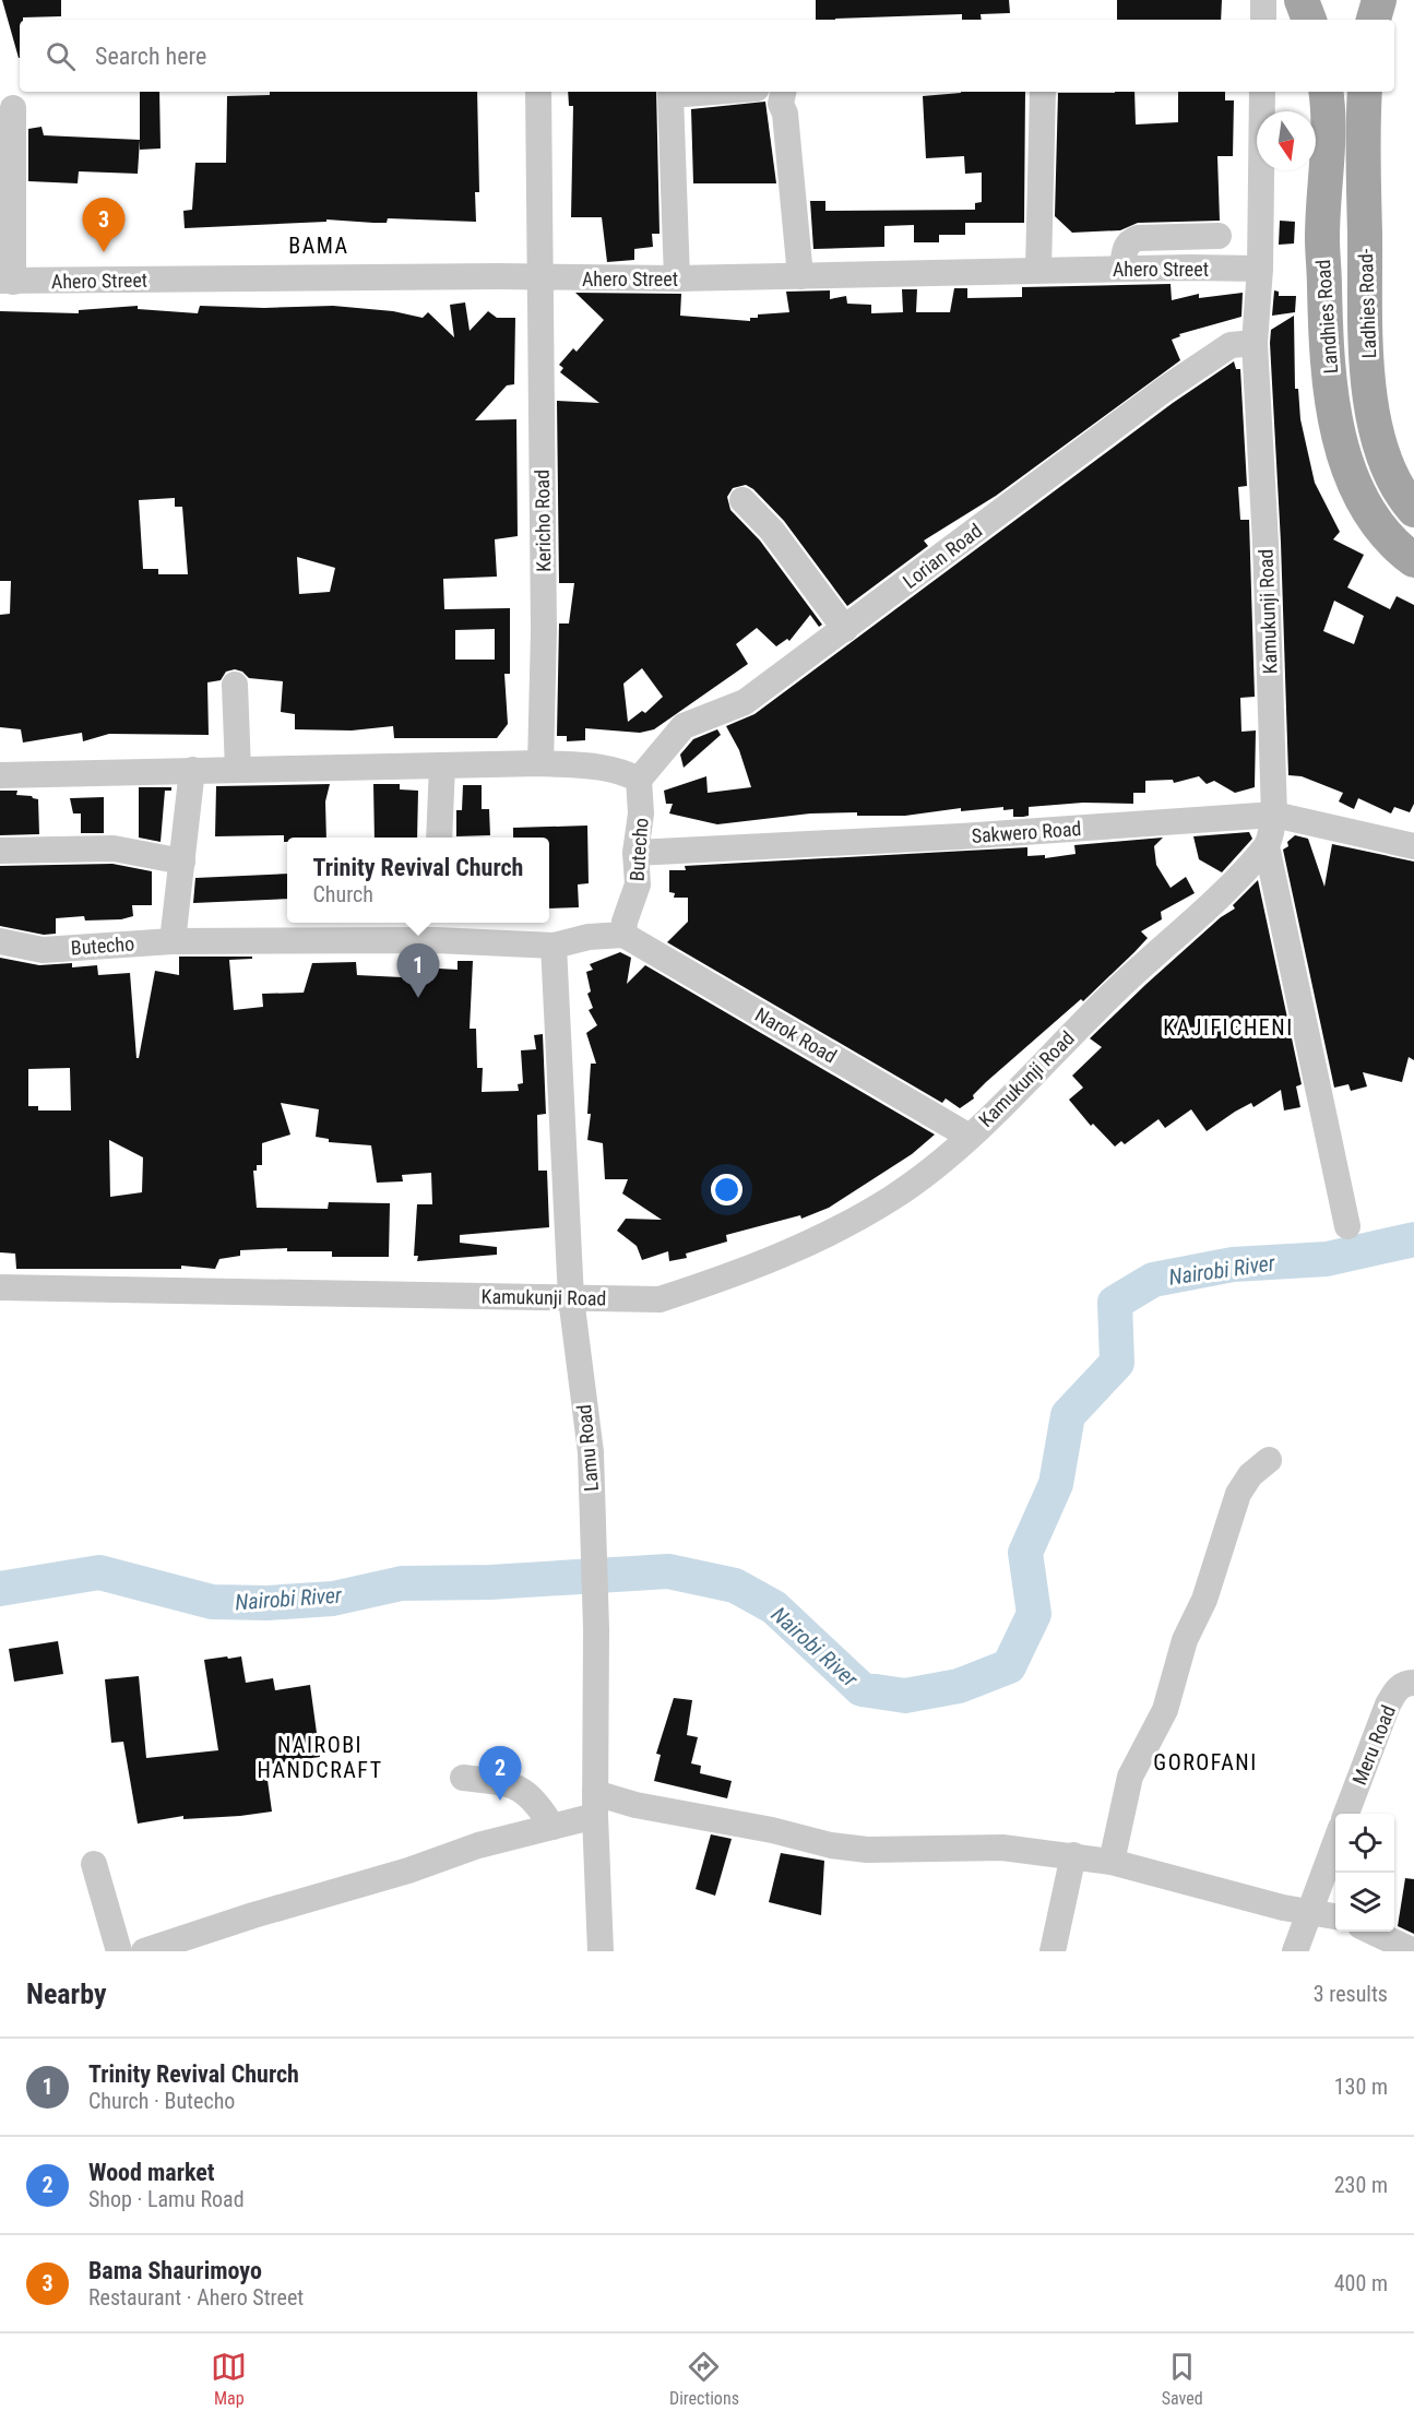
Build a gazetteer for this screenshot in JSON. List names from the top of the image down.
{
  "streets": {
    "main road": ["Ladhies Road-", "Landhies Road"],
    "street": [
      "Ahero Street",
      "Kericho Road",
      "Lorian Road",
      "Kamukunji Road",
      "Sakwero Road",
      "Butecho",
      "Narok Road",
      "Lamu Road",
      "Meru Road"
    ]
  },
  "crossings": [
    ["Ahero Street", "Kericho Road"],
    ["Ahero Street", "Kamukunji Road"],
    ["Lorian Road", "Kamukunji Road"],
    ["Lorian Road", "Butecho"],
    ["Kamukunji Road", "Sakwero Road"],
    ["Kamukunji Road", "Narok Road"],
    ["Kamukunji Road", "Lamu Road"],
    ["Sakwero Road", "Butecho"],
    ["Butecho", "Narok Road"],
    ["Butecho", "Lamu Road"]
  ],
  "districts": [
    "BAMA",
    "KAJIFICHENI",
    "NAIROBI HANDCRAFT",
    "GOROFANI"
  ],
  "water": ["Nairobi River"],
  "north": "bottom",
  "page": {
    "search": "Search here",
    "pins": ["3", "1", "2"],
    "popup": ["Trinity Revival Church", "Church"],
    "heading": ["Nearby", "3 results"],
    "list": [
      {
        "mark": "1",
        "name": "Trinity Revival Church",
        "note": "Church · Butecho",
        "value": "130 m"
      },
      {
        "mark": "2",
        "name": "Wood market",
        "note": "Shop · Lamu Road",
        "value": "230 m"
      },
      {
        "mark": "3",
        "name": "Bama Shaurimoyo",
        "note": "Restaurant · Ahero Street",
        "value": "400 m"
      }
    ],
    "nav": ["Map", "Directions", "Saved"]
  }
}
